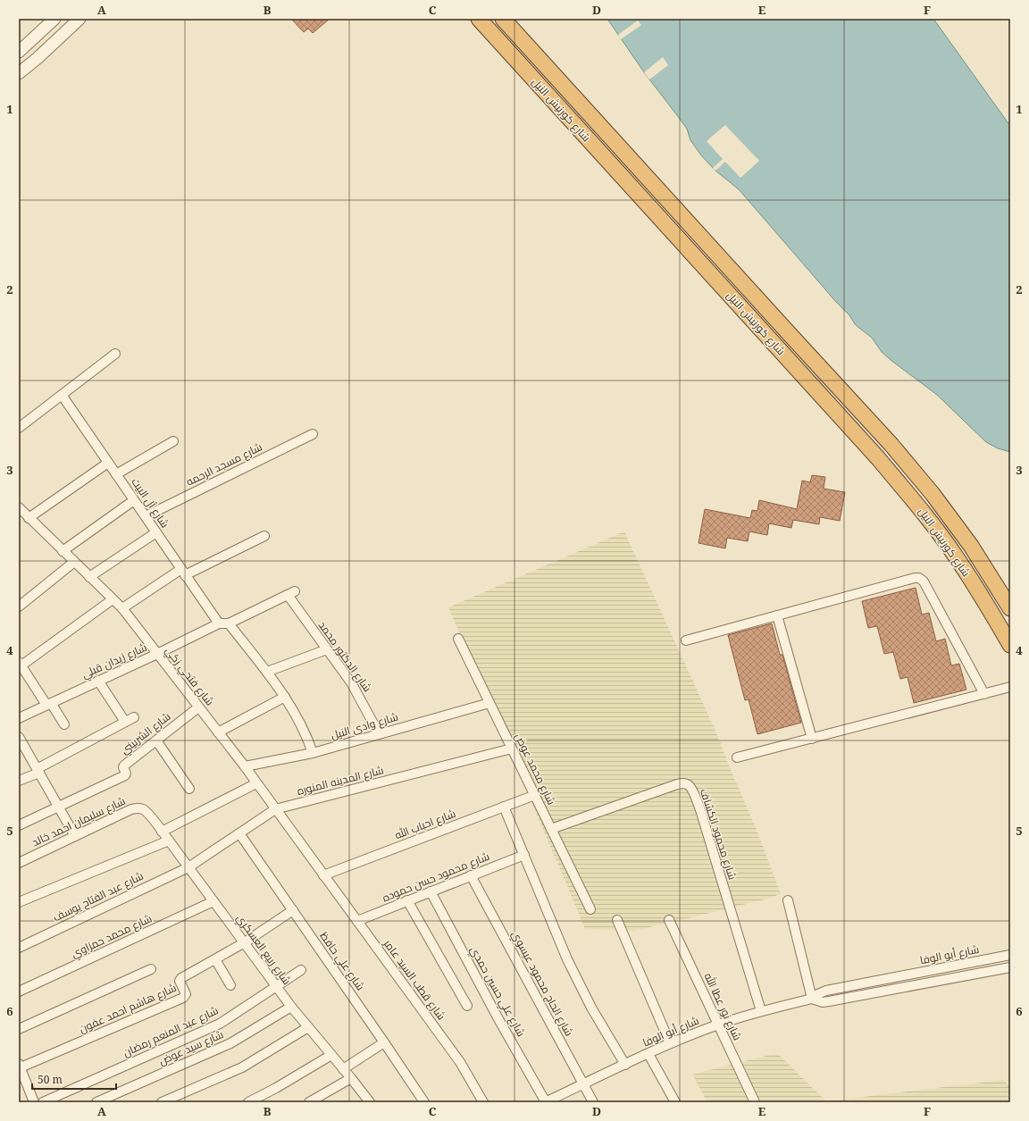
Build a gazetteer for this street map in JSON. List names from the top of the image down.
{
  "streets": {
    "highway": ["شارع كورنيش النيل"],
    "street": [
      "شارع مسجد الرحمه",
      "شارع آل البيت",
      "شارع الدكتور محمد",
      "شارع زيدان قبلي",
      "شارع فتحي زكي",
      "شارع وادى النيل",
      "شارع الشربيني",
      "شارع محمد عوض",
      "شارع المدينه المنوره",
      "شارع سليمان احمد خالد",
      "شارع احباب الله",
      "شارع محمود الكشاف",
      "شارع محمود حسن حموده",
      "شارع عبد الفتاح يوسف",
      "شارع محمد حمزاوي",
      "شارع ربيع العسكري",
      "شارع أبو الوفا",
      "شارع علي حافظ",
      "شارع قطب السيد عامر",
      "شارع الحاج محمود عيسوي",
      "شارع علي حسين حمدي",
      "شارع نور عطا الله",
      "شارع هاشم احمد عفون",
      "شارع عبد المنعم رمضان",
      "شارع سيد عوض"
    ]
  },
  "crossings": [
    ["شارع مسجد الرحمه", "شارع آل البيت"],
    ["شارع آل البيت", "شارع زيدان قبلي"],
    ["شارع الدكتور محمد", "شارع وادى النيل"],
    ["شارع زيدان قبلي", "شارع فتحي زكي"],
    ["شارع فتحي زكي", "شارع وادى النيل"],
    ["شارع فتحي زكي", "شارع الشربيني"],
    ["شارع فتحي زكي", "شارع المدينه المنوره"],
    ["شارع فتحي زكي", "شارع احباب الله"],
    ["شارع فتحي زكي", "شارع قطب السيد عامر"],
    ["شارع وادى النيل", "شارع محمد عوض"],
    ["شارع محمد عوض", "شارع المدينه المنوره"],
    ["شارع محمد عوض", "شارع احباب الله"],
    ["شارع محمد عوض", "شارع محمود الكشاف"],
    ["شارع المدينه المنوره", "شارع عبد الفتاح يوسف"],
    ["شارع المدينه المنوره", "شارع ربيع العسكري"],
    ["شارع المدينه المنوره", "شارع علي حافظ"],
    ["شارع سليمان احمد خالد", "شارع ربيع العسكري"],
    ["شارع احباب الله", "شارع قطب السيد عامر"],
    ["شارع محمود الكشاف", "شارع أبو الوفا"],
    ["شارع محمود حسن حموده", "شارع قطب السيد عامر"],
    ["شارع محمود حسن حموده", "شارع الحاج محمود عيسوي"],
    ["شارع محمود حسن حموده", "شارع علي حسين حمدي"],
    ["شارع عبد الفتاح يوسف", "شارع ربيع العسكري"],
    ["شارع محمد حمزاوي", "شارع ربيع العسكري"],
    ["شارع ربيع العسكري", "شارع هاشم احمد عفون"],
    ["شارع ربيع العسكري", "شارع عبد المنعم رمضان"],
    ["شارع ربيع العسكري", "شارع سيد عوض"],
    ["شارع أبو الوفا", "شارع الحاج محمود عيسوي"],
    ["شارع أبو الوفا", "شارع علي حسين حمدي"],
    ["شارع أبو الوفا", "شارع نور عطا الله"],
    ["شارع علي حافظ", "شارع هاشم احمد عفون"]
  ],
  "scale_bar": "50 m",
  "grid": {
    "columns": [
      "A",
      "B",
      "C",
      "D",
      "E",
      "F"
    ],
    "rows": [
      "1",
      "2",
      "3",
      "4",
      "5",
      "6"
    ]
  }
}
